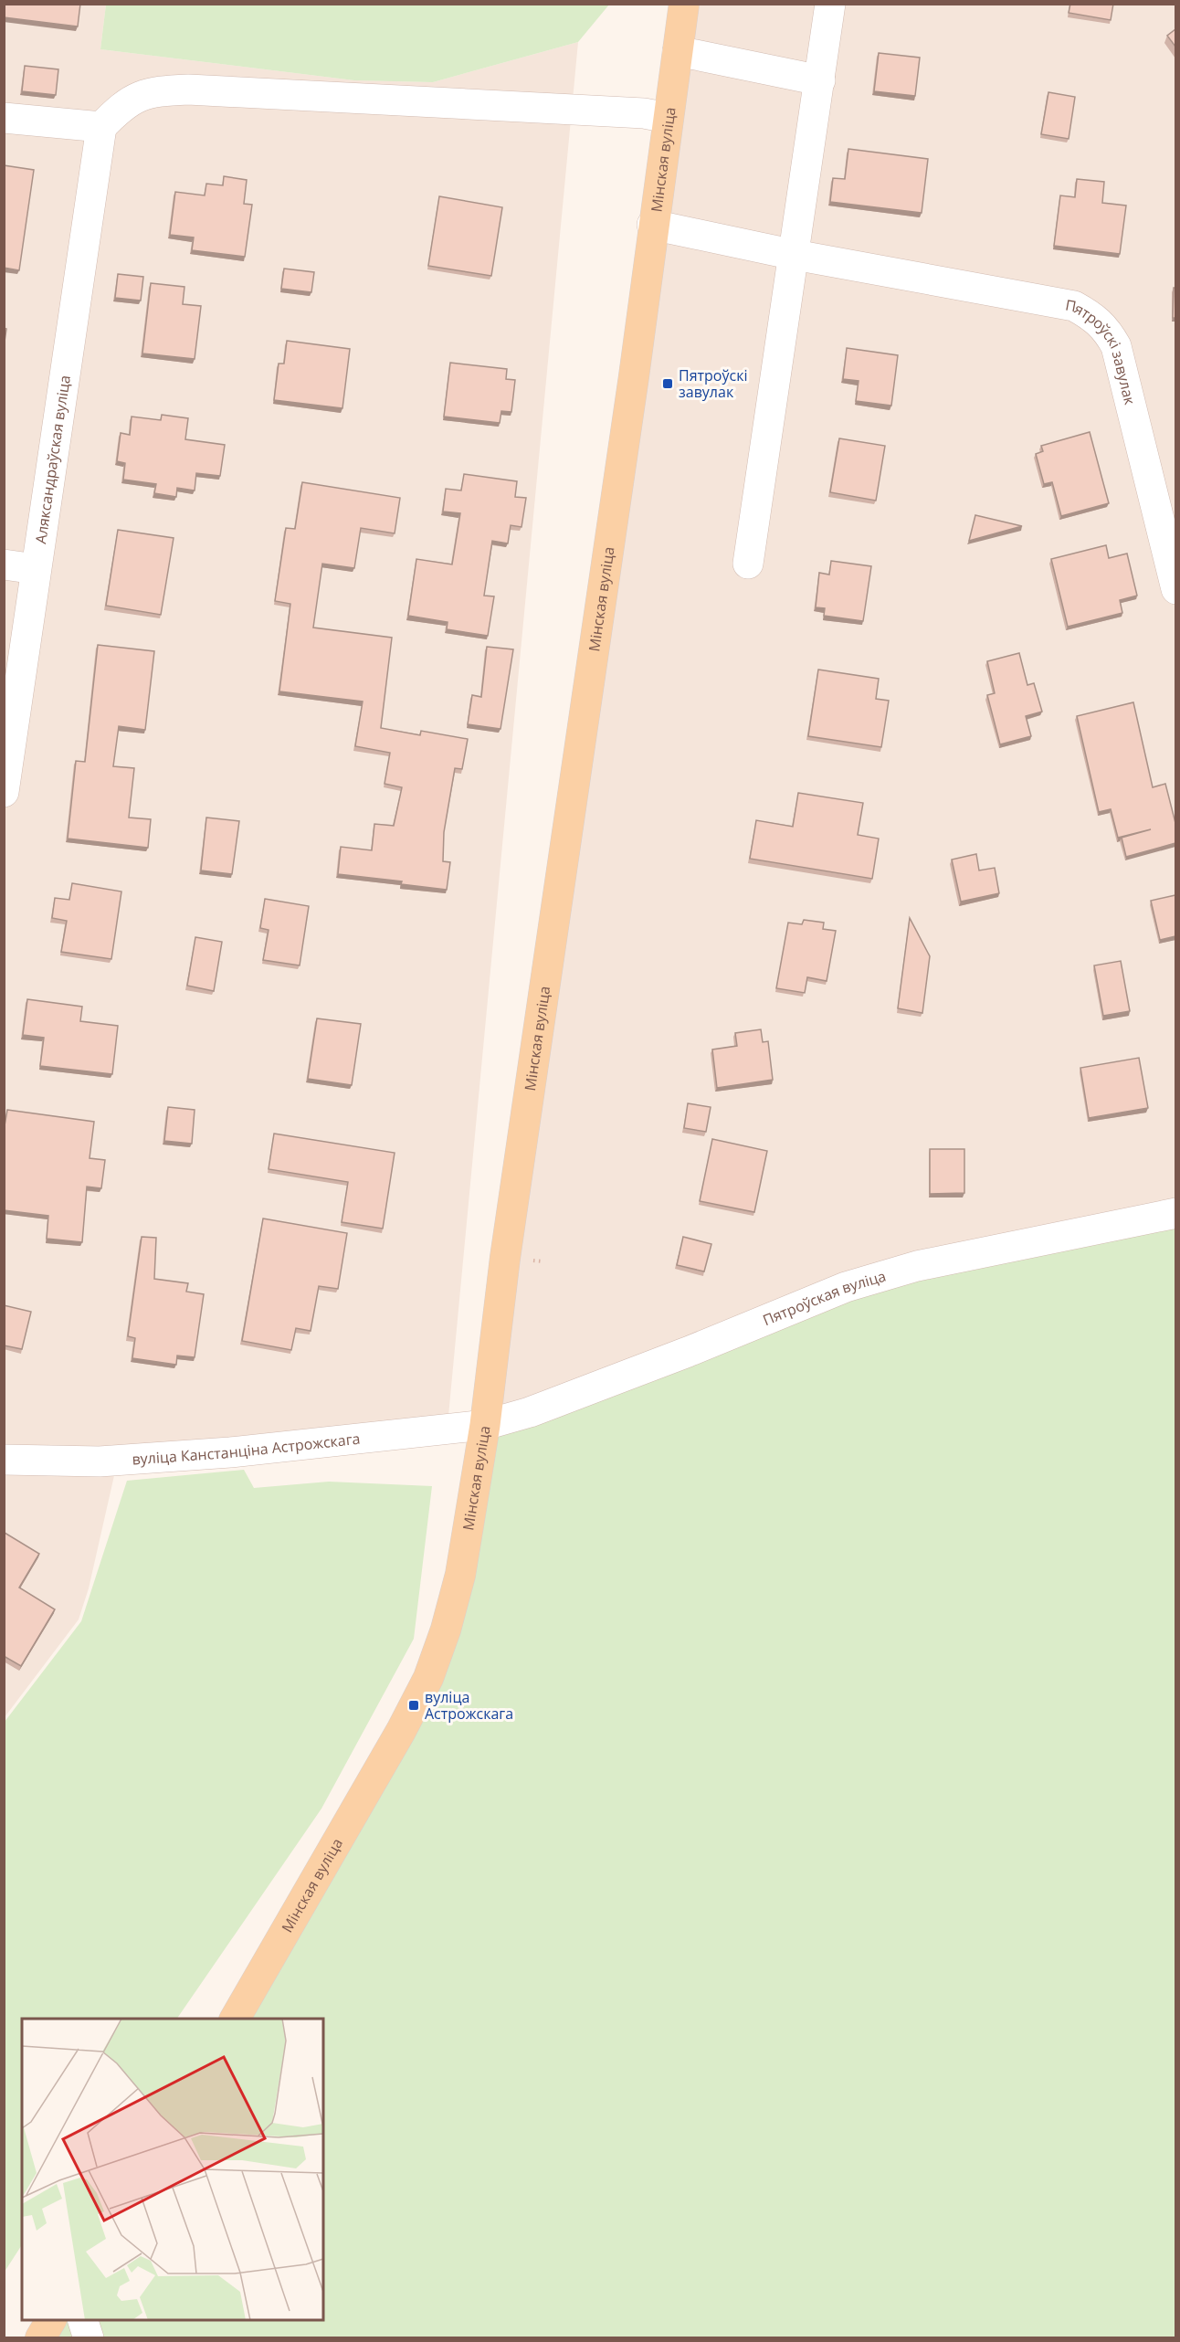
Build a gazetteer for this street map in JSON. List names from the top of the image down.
{
  "streets": {
    "main road": ["Мінская вуліца"],
    "street": [
      "Пятроўскі завулак",
      "Аляксандраўская вуліца",
      "Пятроўская вуліца",
      "вуліца Канстанціна Астрожскага"
    ]
  },
  "crossings": [
    ["Мінская вуліца", "Пятроўскі завулак"],
    ["Мінская вуліца", "Пятроўская вуліца"],
    ["Мінская вуліца", "вуліца Канстанціна Астрожскага"],
    ["Пятроўская вуліца", "вуліца Канстанціна Астрожскага"]
  ],
  "places": {
    "transit": ["Пятроўскі завулак", "вуліца Астрожскага"]
  }
}
